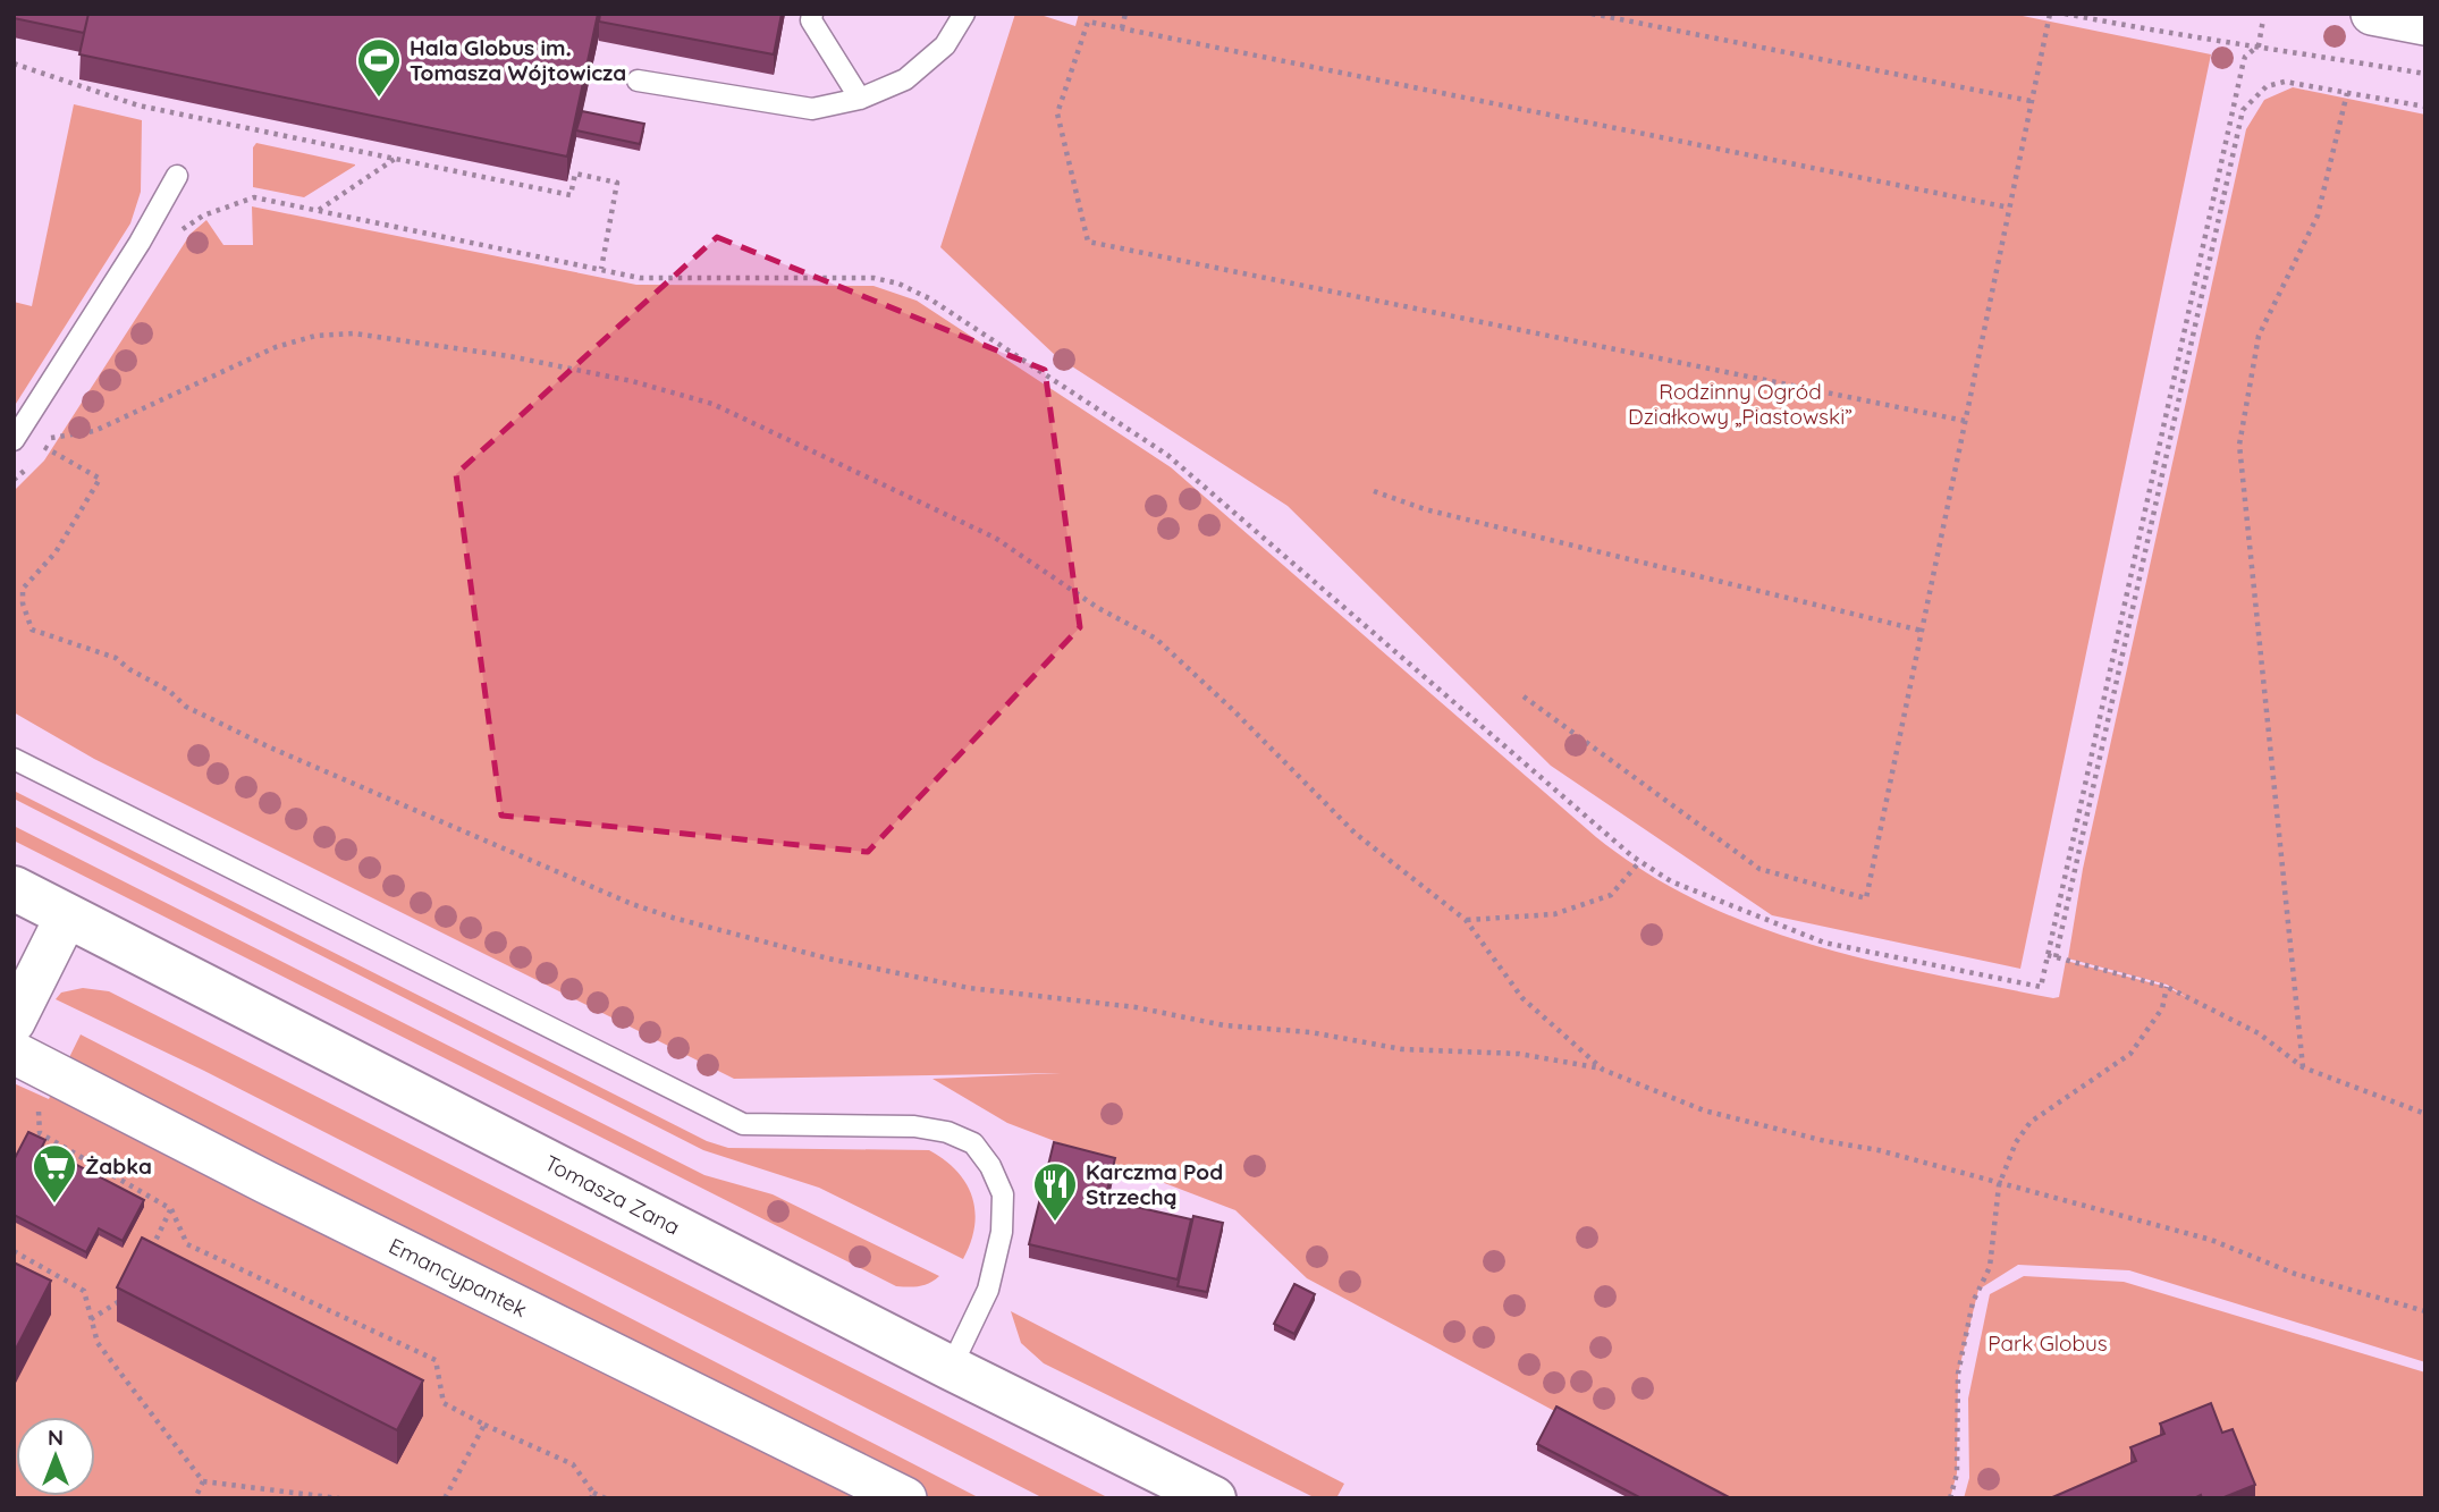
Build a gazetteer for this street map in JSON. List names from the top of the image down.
{
  "streets": {
    "street": ["Tomasza Zana", "Emancypantek"]
  },
  "parks": ["Rodzinny Ogród Działkowy „Piastowski”", "Park Globus"],
  "places": {
    "sports": ["Hala Globus im. Tomasza Wójtowicza"],
    "supermarket": ["Żabka"],
    "restaurant": ["Karczma Pod Strzechą"]
  },
  "north": "top"
}
